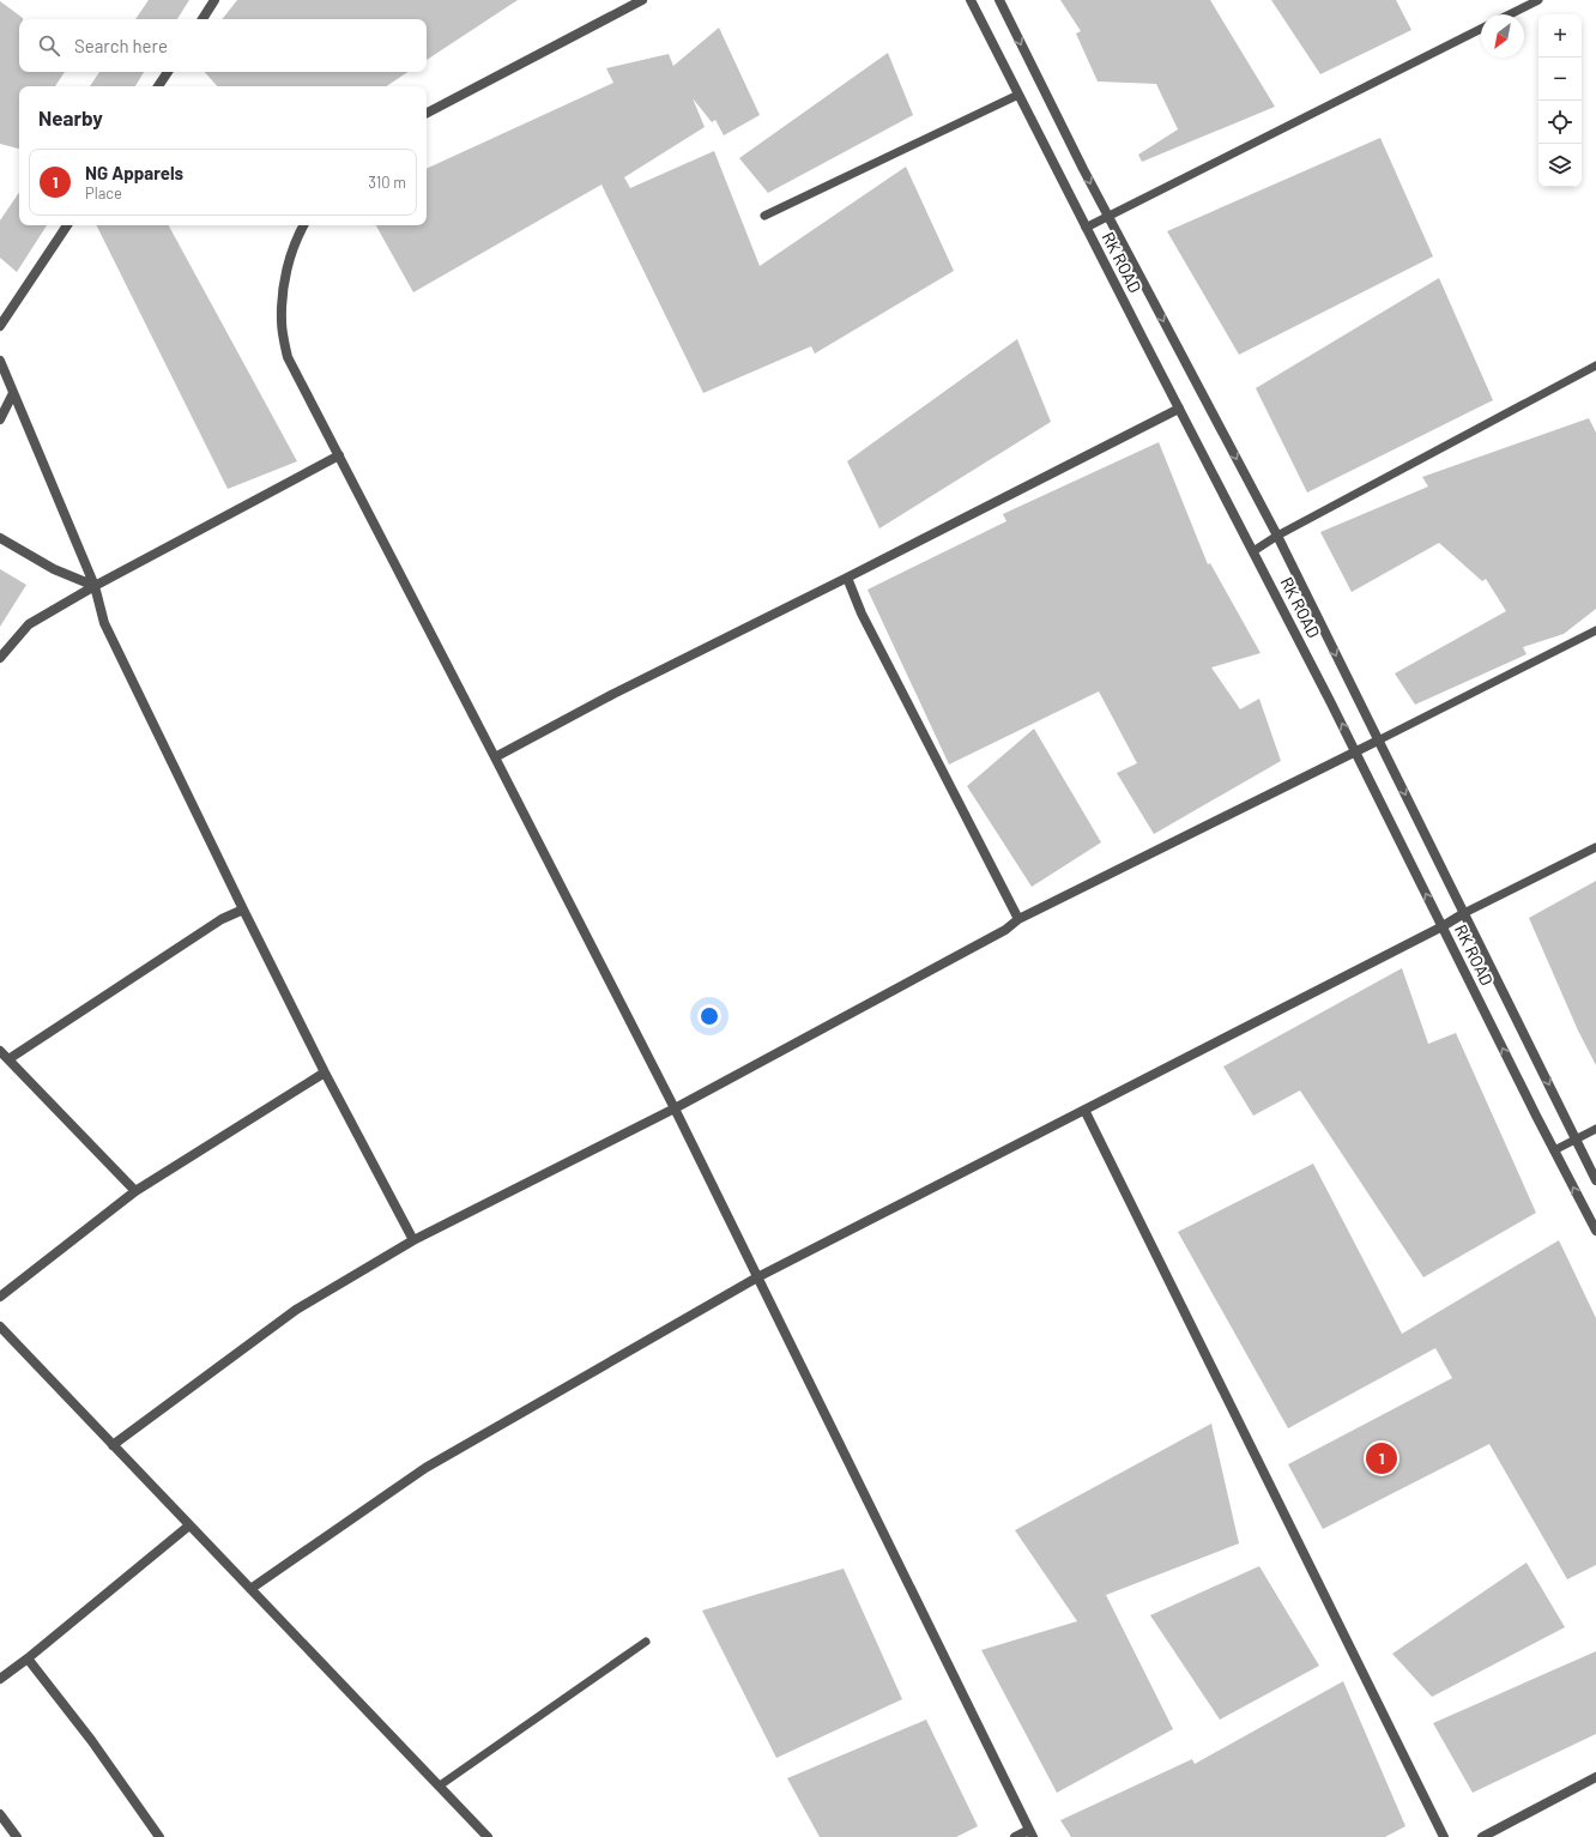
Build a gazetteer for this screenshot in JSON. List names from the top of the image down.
{
  "streets": {
    "street": ["RK ROAD"]
  },
  "north": "bottom left",
  "page": {
    "map_buttons": ["+", "−"],
    "search": "Search here",
    "heading": "Nearby",
    "list": [
      {
        "mark": "1",
        "name": "NG Apparels",
        "note": "Place",
        "value": "310 m"
      }
    ],
    "pins": "1"
  }
}
